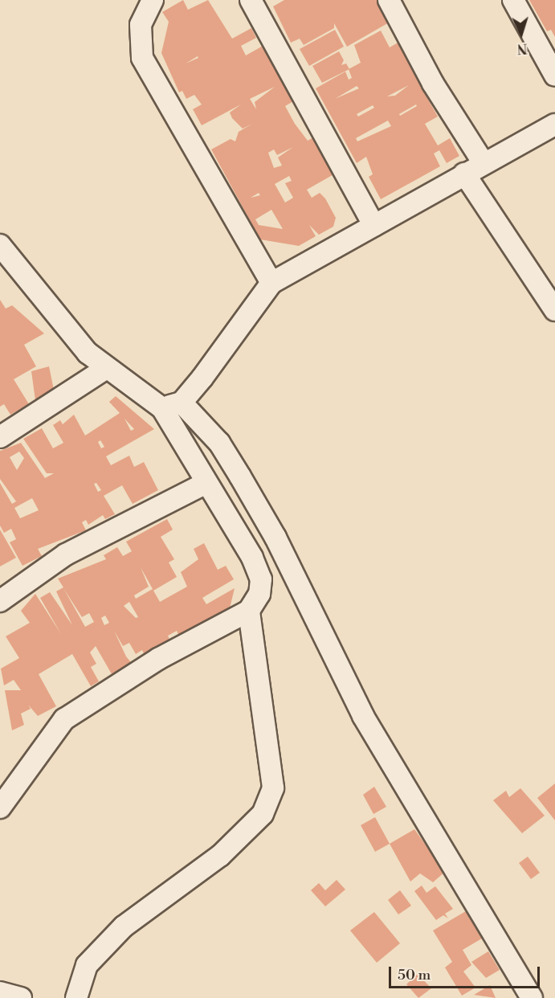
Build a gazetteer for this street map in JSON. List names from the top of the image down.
{
  "scale_bar": "50 m",
  "north": "bottom"
}
